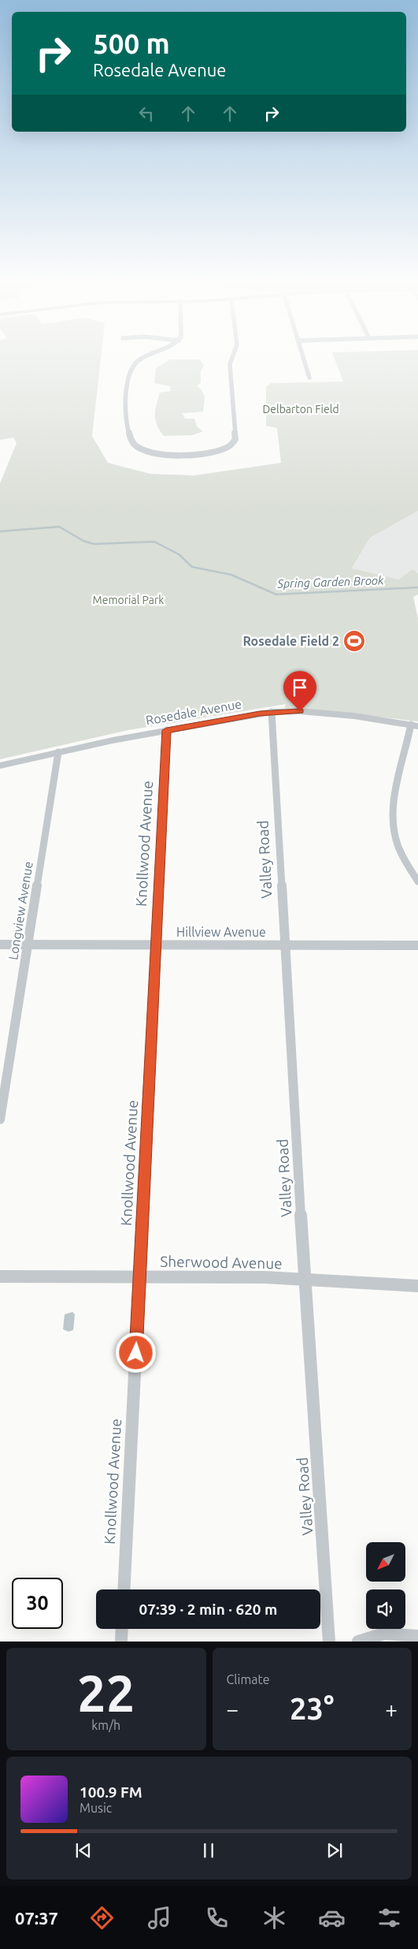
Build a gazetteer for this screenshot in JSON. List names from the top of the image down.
{
  "streets": {
    "street": [
      "Rosedale Avenue",
      "Knollwood Avenue",
      "Valley Road",
      "Longview Avenue",
      "Hillview Avenue",
      "Sherwood Avenue"
    ]
  },
  "crossings": [
    ["Rosedale Avenue", "Knollwood Avenue"],
    ["Rosedale Avenue", "Valley Road"],
    ["Rosedale Avenue", "Longview Avenue"],
    ["Knollwood Avenue", "Hillview Avenue"],
    ["Knollwood Avenue", "Sherwood Avenue"],
    ["Valley Road", "Hillview Avenue"],
    ["Valley Road", "Sherwood Avenue"],
    ["Longview Avenue", "Hillview Avenue"]
  ],
  "water": ["Spring Garden Brook"],
  "parks": ["Delbarton Field", "Memorial Park"],
  "places": {
    "sports": ["Rosedale Field 2"]
  },
  "north": "bottom left",
  "page": {
    "turn": ["500 m", "Rosedale Avenue"],
    "limit": "30",
    "trip": "07:39 · 2 min · 620 m",
    "tile": [
      ["22", "km/h"],
      "Climate"
    ],
    "heat": ["−", "23°", "+"],
    "song": ["100.9 FM", "Music"],
    "tabs": "07:37"
  }
}
